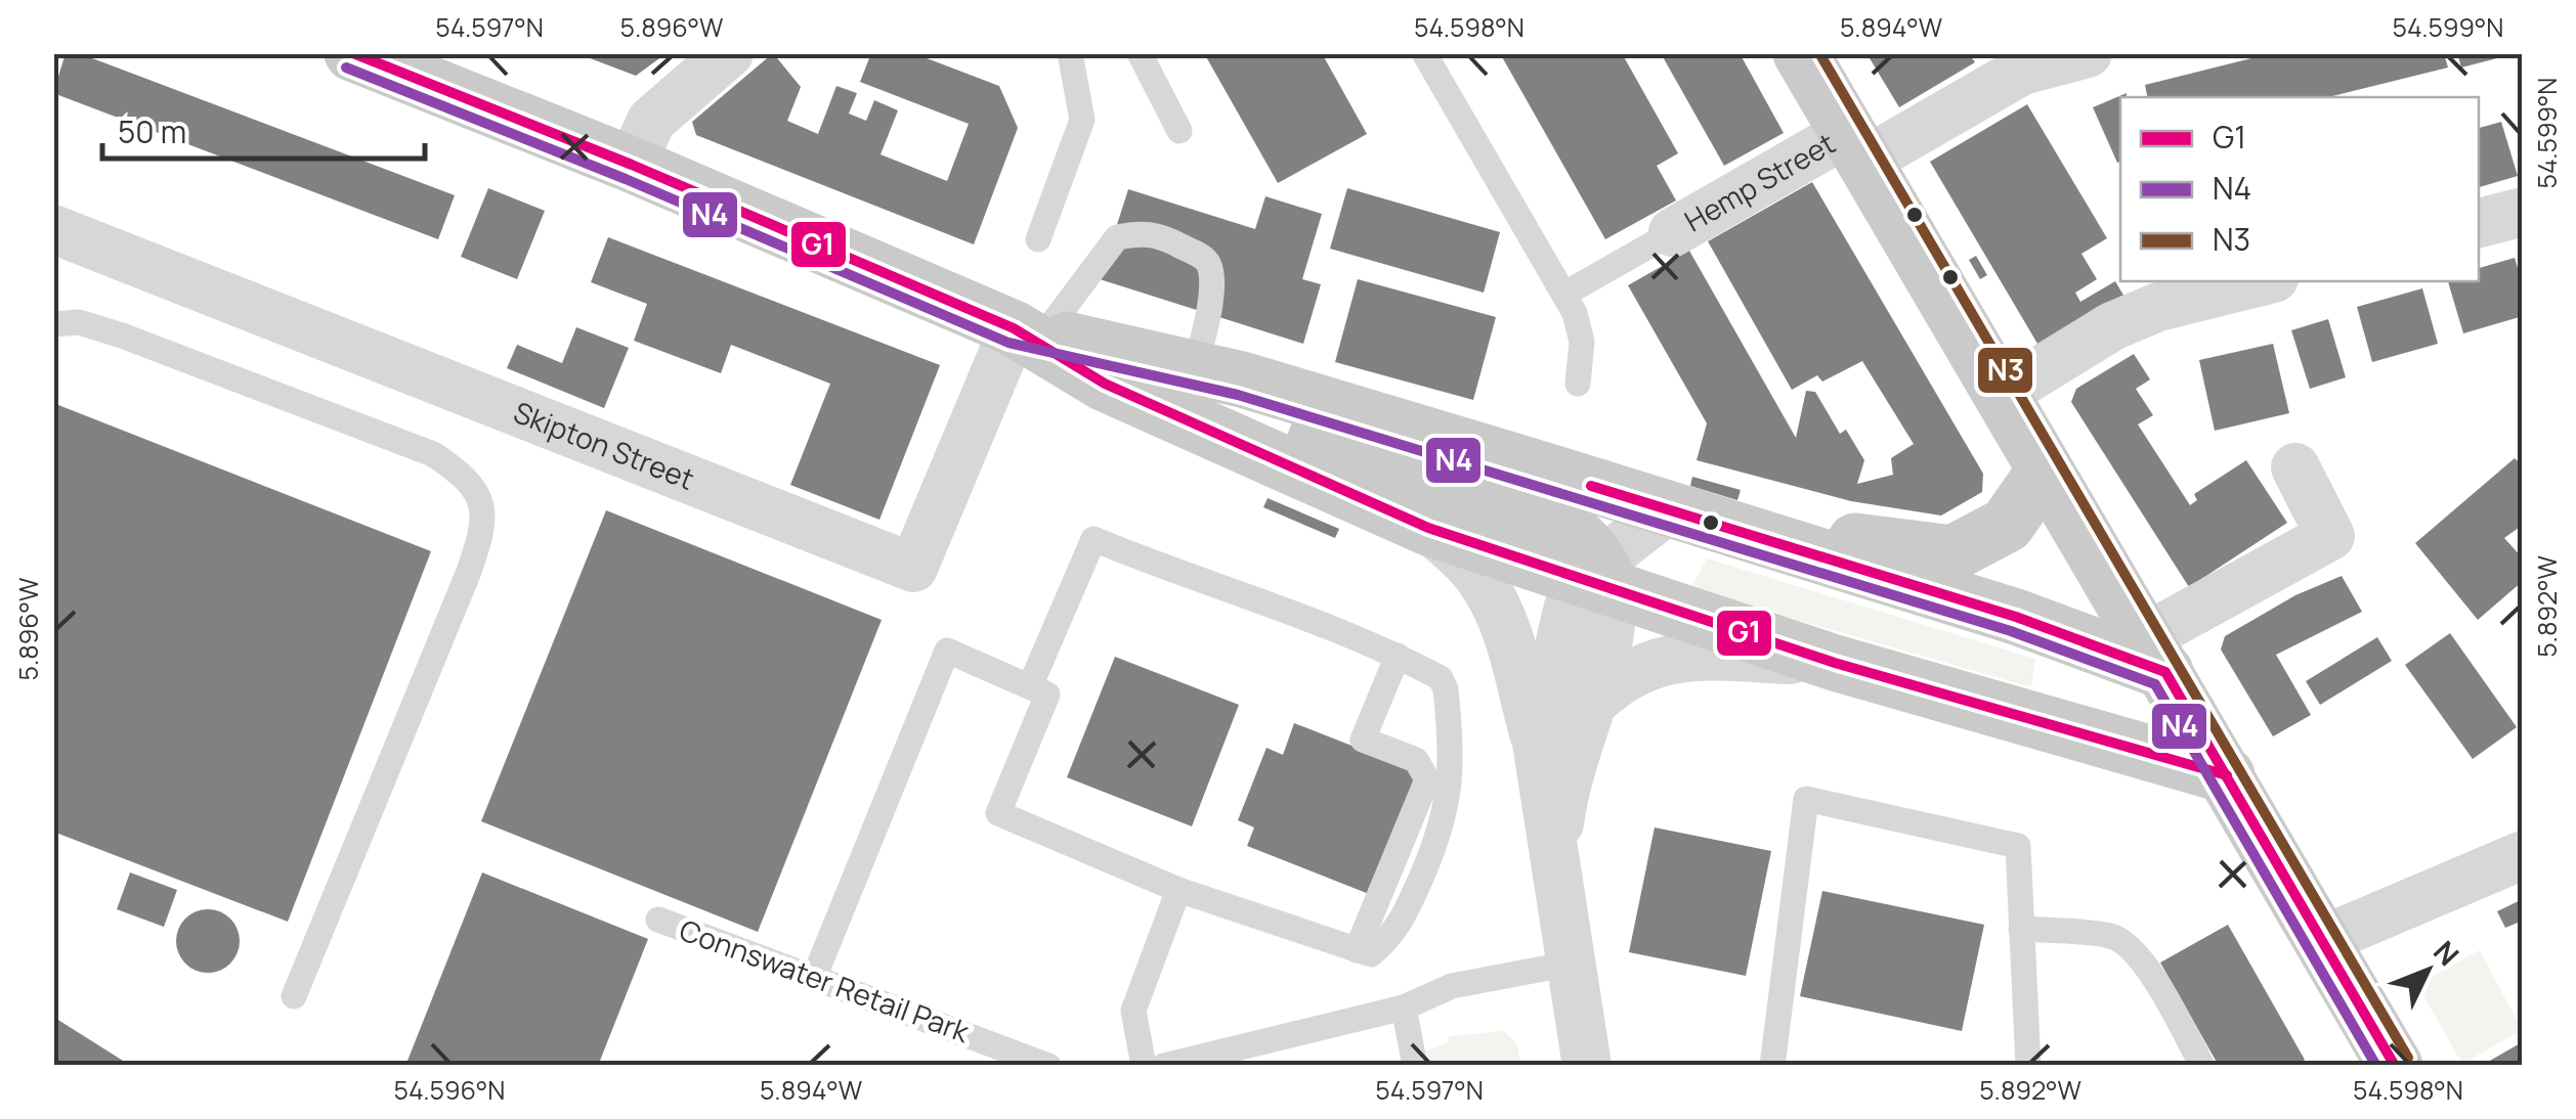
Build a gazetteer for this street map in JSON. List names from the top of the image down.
{
  "streets": {
    "street": ["Hemp Street", "Skipton Street"],
    "lane": ["Connswater Retail Park"]
  },
  "lines": ["transit line G1", "transit line N3", "transit line N4"],
  "legend": ["G1", "N4", "N3"],
  "scale_bar": "50 m",
  "north": "top right",
  "coordinates": [
    "54.597°N",
    "5.896°W",
    "54.598°N",
    "5.894°W",
    "54.599°N",
    "5.892°W",
    "54.596°N"
  ]
}
